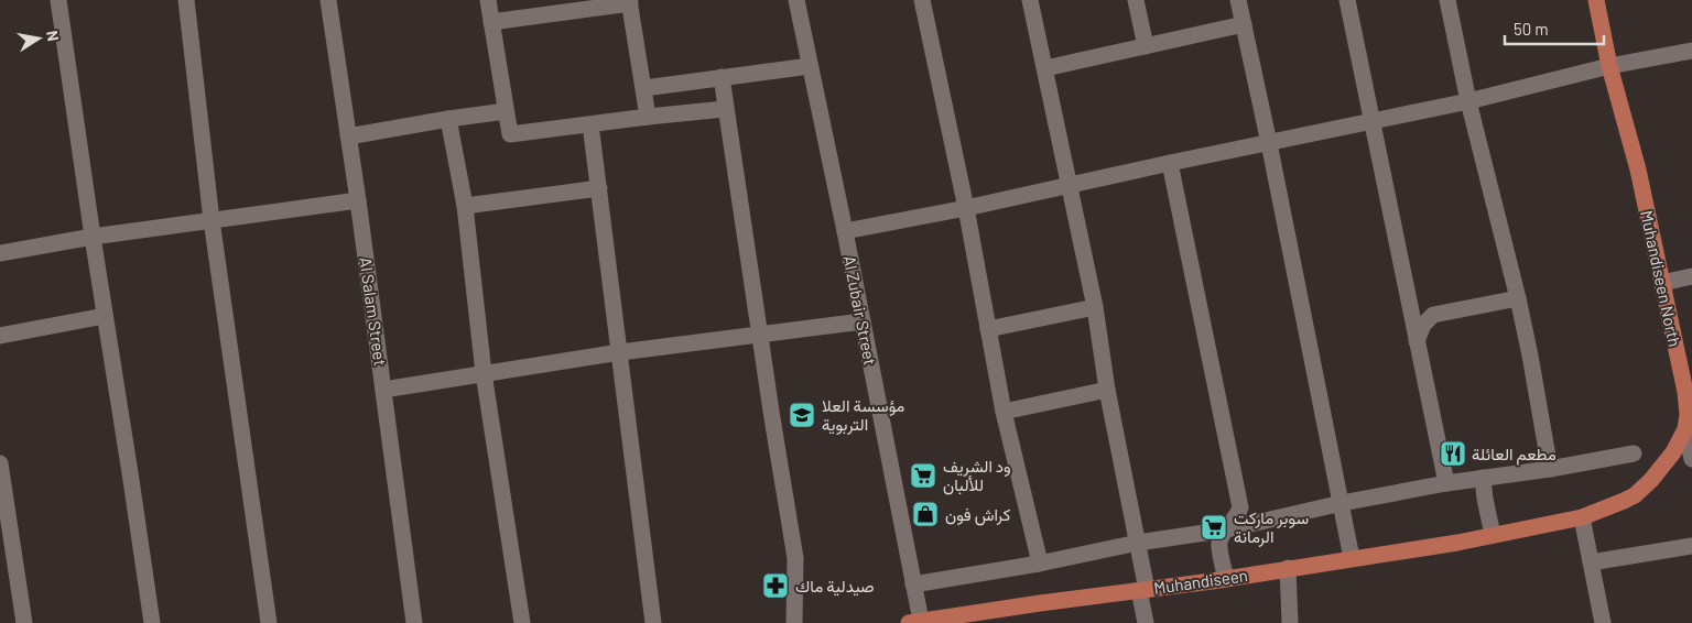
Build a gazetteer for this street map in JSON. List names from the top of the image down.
{
  "streets": {
    "main road": ["Muhandiseen North", "Muhandiseen"],
    "street": ["Al Zubair Street", "Al Salam Street"]
  },
  "crossings": [
    ["Muhandiseen North", "Muhandiseen"],
    ["Al Zubair Street", "Muhandiseen"]
  ],
  "places": {
    "school or university": ["مؤسسة العلا التربوية"],
    "restaurant": ["مطعم العائلة"],
    "supermarket": ["ود الشريف للألبان", "سوبر ماركت الرمانة"],
    "shop": ["كراش فون"],
    "pharmacy": ["صيدلية ماك"]
  },
  "scale_bar": "50 m",
  "north": "right"
}
